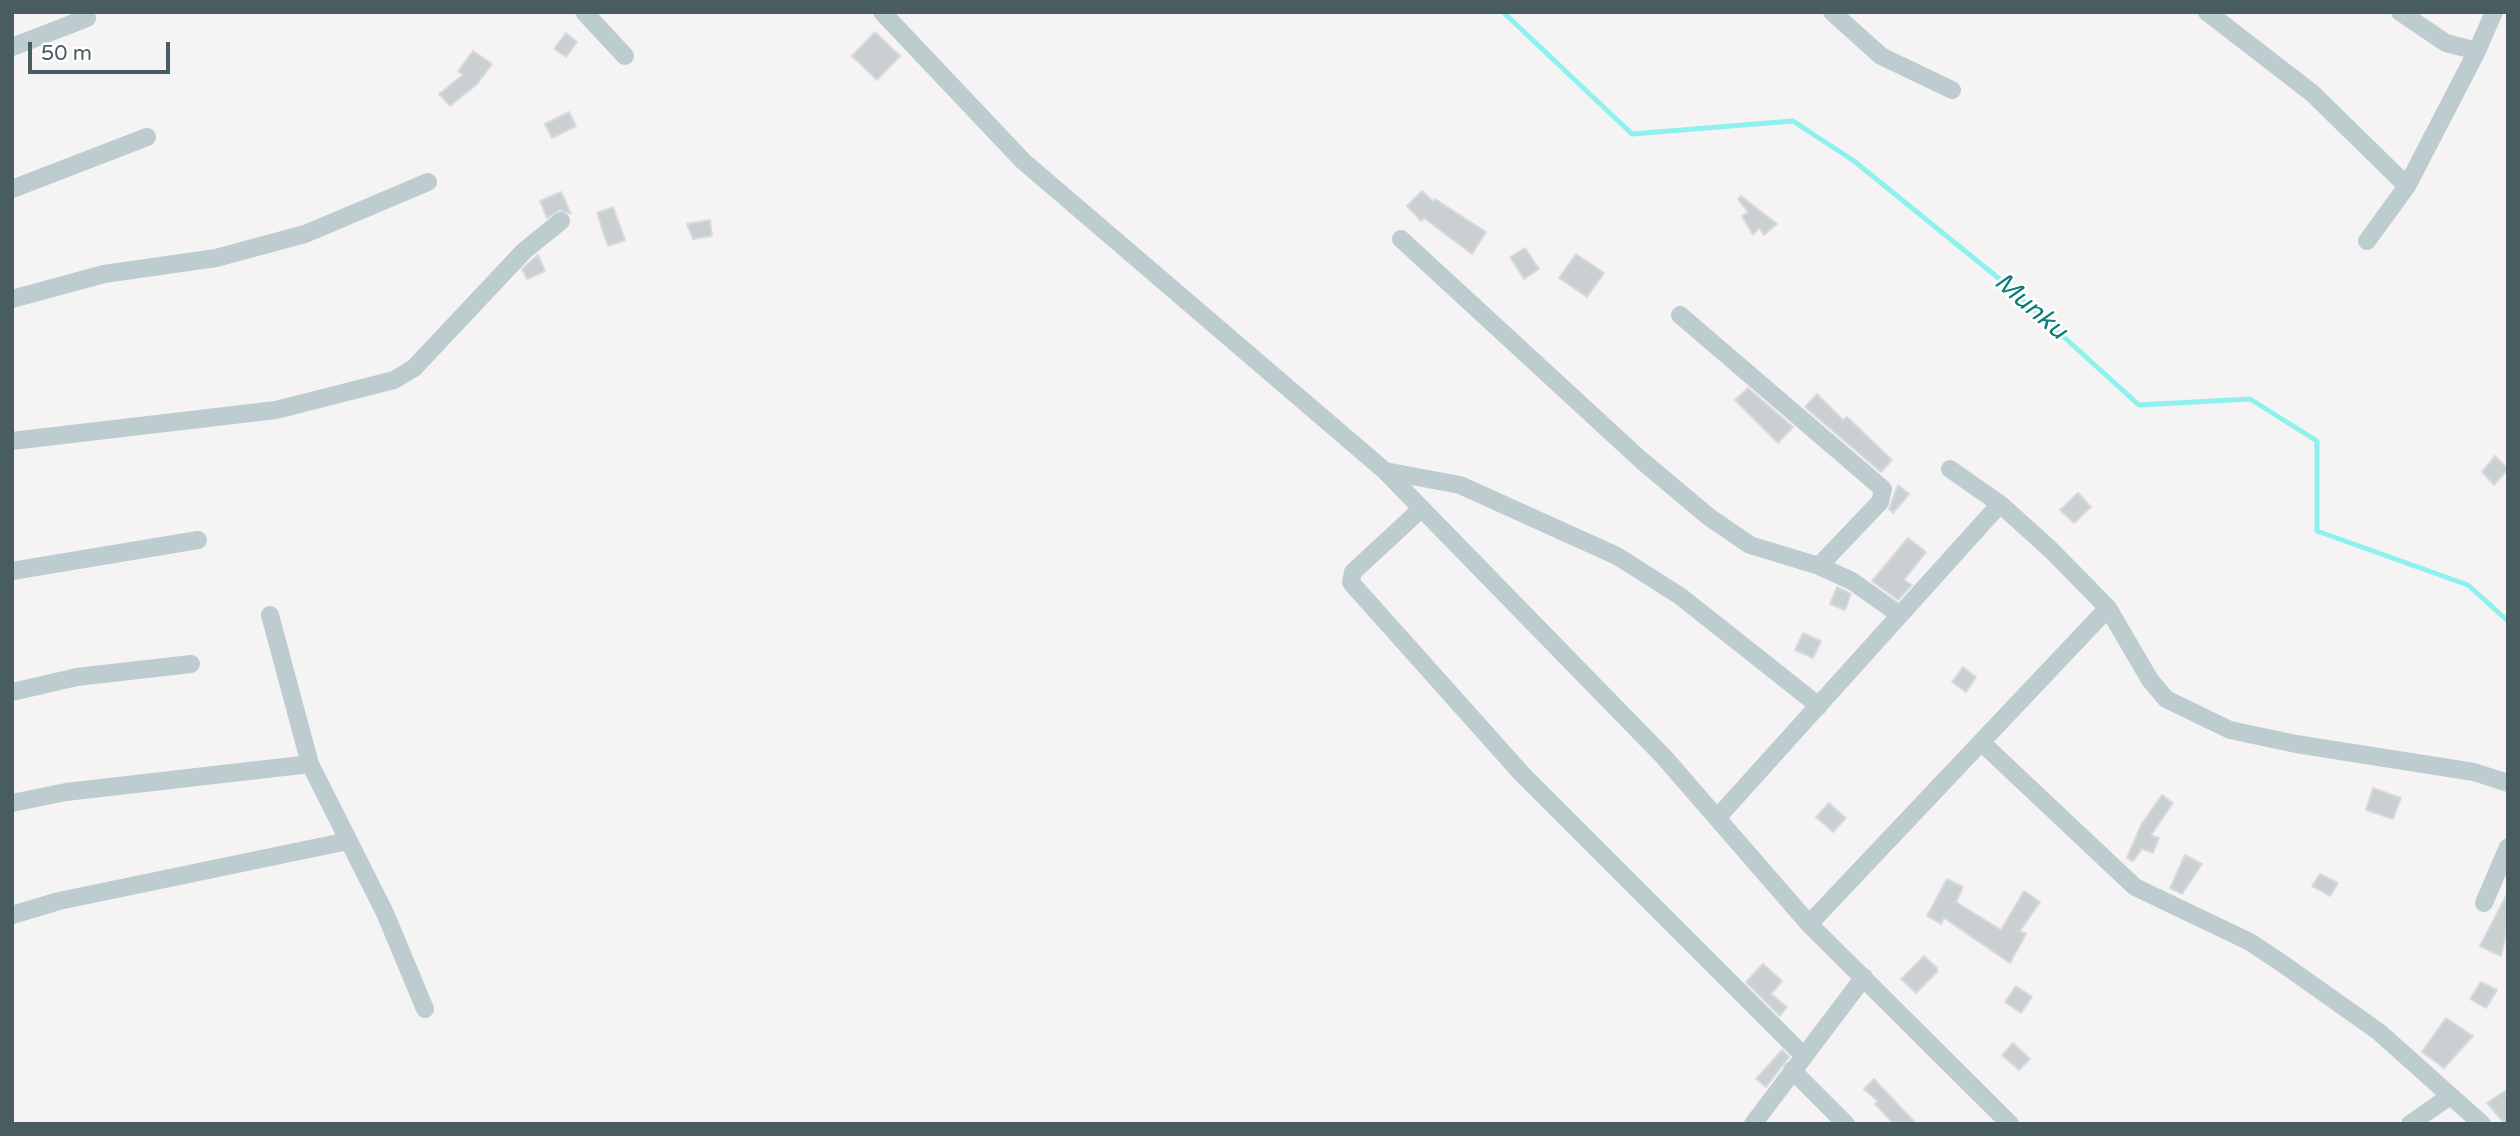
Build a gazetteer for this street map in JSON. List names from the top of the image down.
{
  "water": ["Munku"],
  "scale_bar": "50 m"
}
